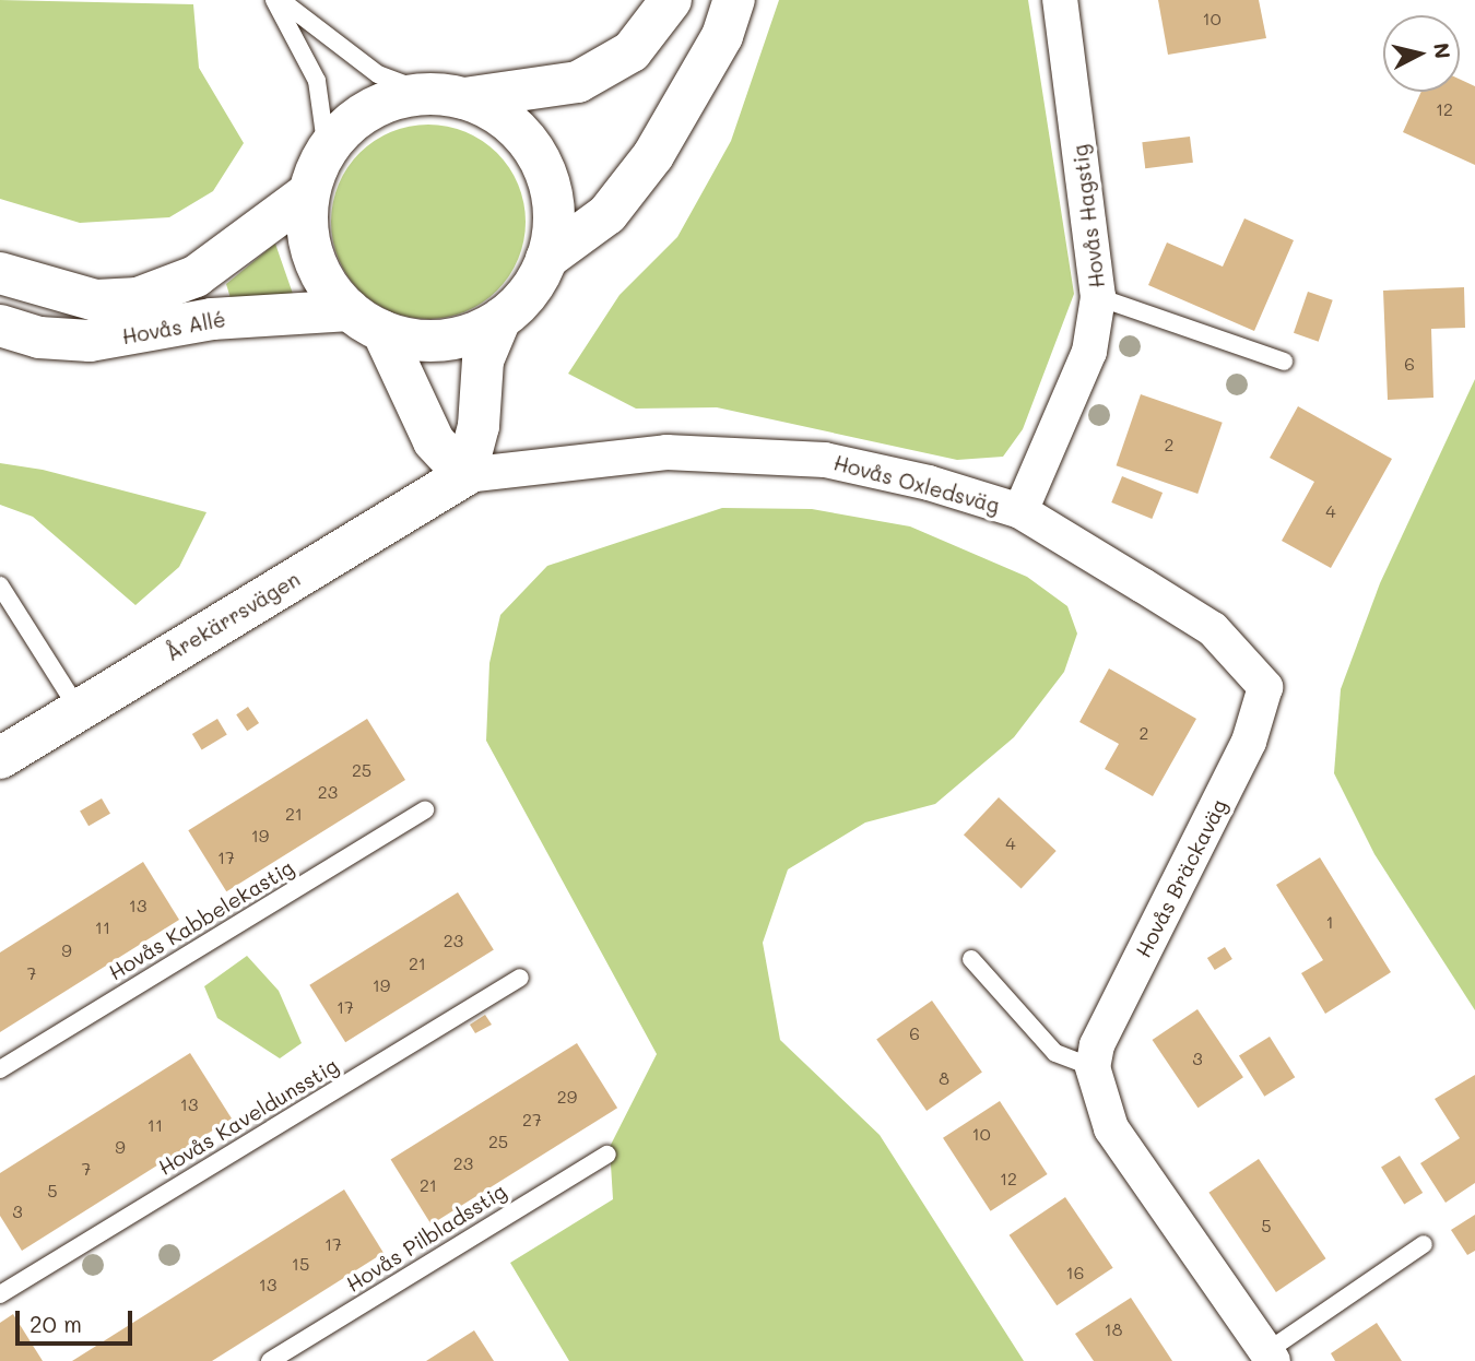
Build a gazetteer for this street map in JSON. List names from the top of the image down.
{
  "streets": {
    "street": [
      "Hovås Hagstig",
      "Hovås Allé",
      "Hovås Oxledsväg",
      "Årekärrsvägen",
      "Hovås Bräckaväg"
    ],
    "lane": ["Hovås Kabbelekastig", "Hovås Kaveldunsstig", "Hovås Pilbladsstig"]
  },
  "crossings": [
    ["Hovås Hagstig", "Hovås Oxledsväg"],
    ["Hovås Oxledsväg", "Årekärrsvägen"],
    ["Hovås Oxledsväg", "Hovås Bräckaväg"]
  ],
  "house_numbers": [
    "10",
    "12",
    "6",
    "2",
    "4",
    "2",
    "25",
    "23",
    "21",
    "19",
    "4",
    "17",
    "13",
    "1",
    "11",
    "23",
    "9",
    "21",
    "7",
    "19",
    "17",
    "6",
    "3",
    "8",
    "29",
    "13",
    "27",
    "11",
    "10",
    "25",
    "9",
    "23",
    "7",
    "12",
    "21",
    "5",
    "3",
    "5",
    "17",
    "15",
    "16",
    "13",
    "18"
  ],
  "scale_bar": "20 m",
  "north": "right"
}
